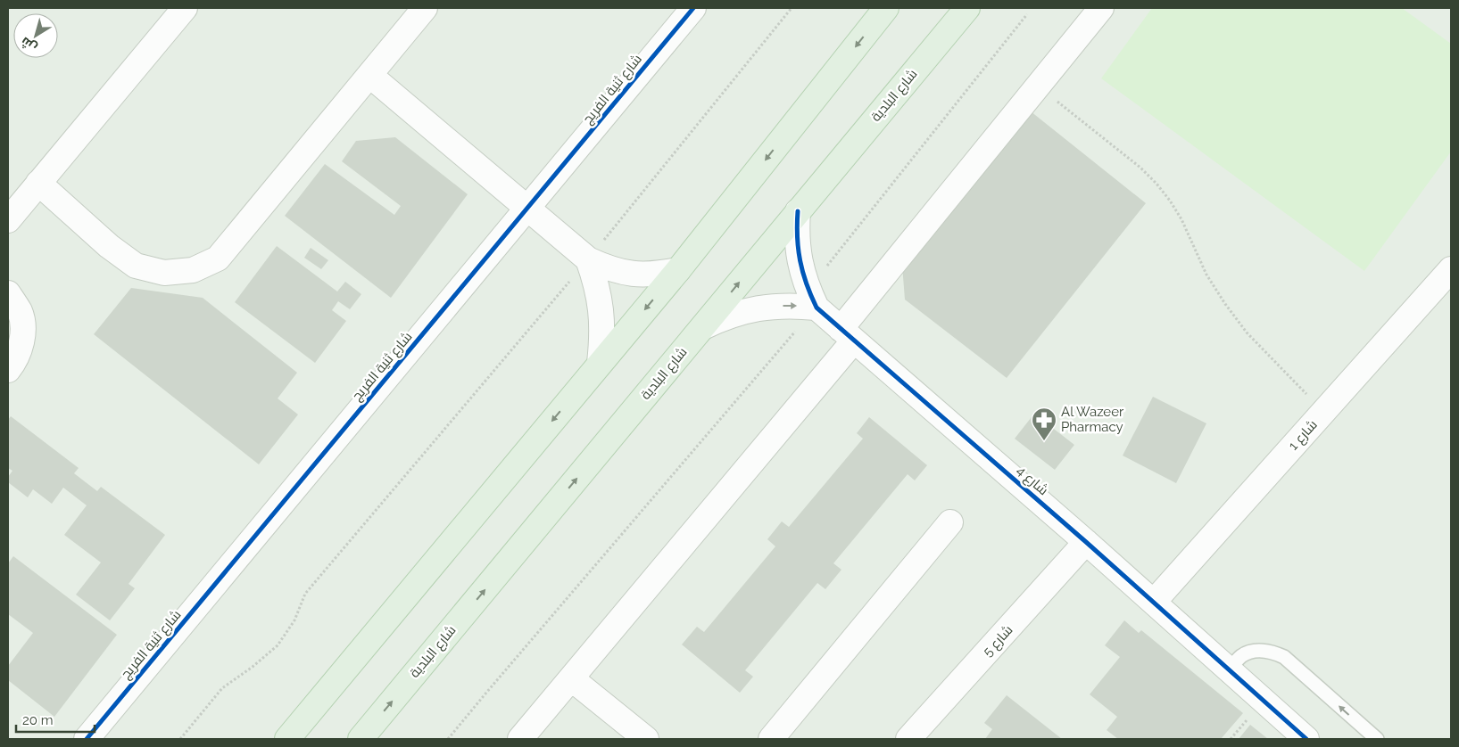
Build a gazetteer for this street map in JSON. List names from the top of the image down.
{
  "streets": {
    "main road": ["شارع البلدية"],
    "street": [
      "شارع ثنية الفريج",
      "شارع 1",
      "شارع 4",
      "شارع 5"
    ]
  },
  "crossings": [
    ["شارع 1", "شارع 4"],
    ["شارع 4", "شارع 5"]
  ],
  "places": {
    "pharmacy": ["Al Wazeer Pharmacy"]
  },
  "scale_bar": "20 m",
  "north": "bottom left"
}
